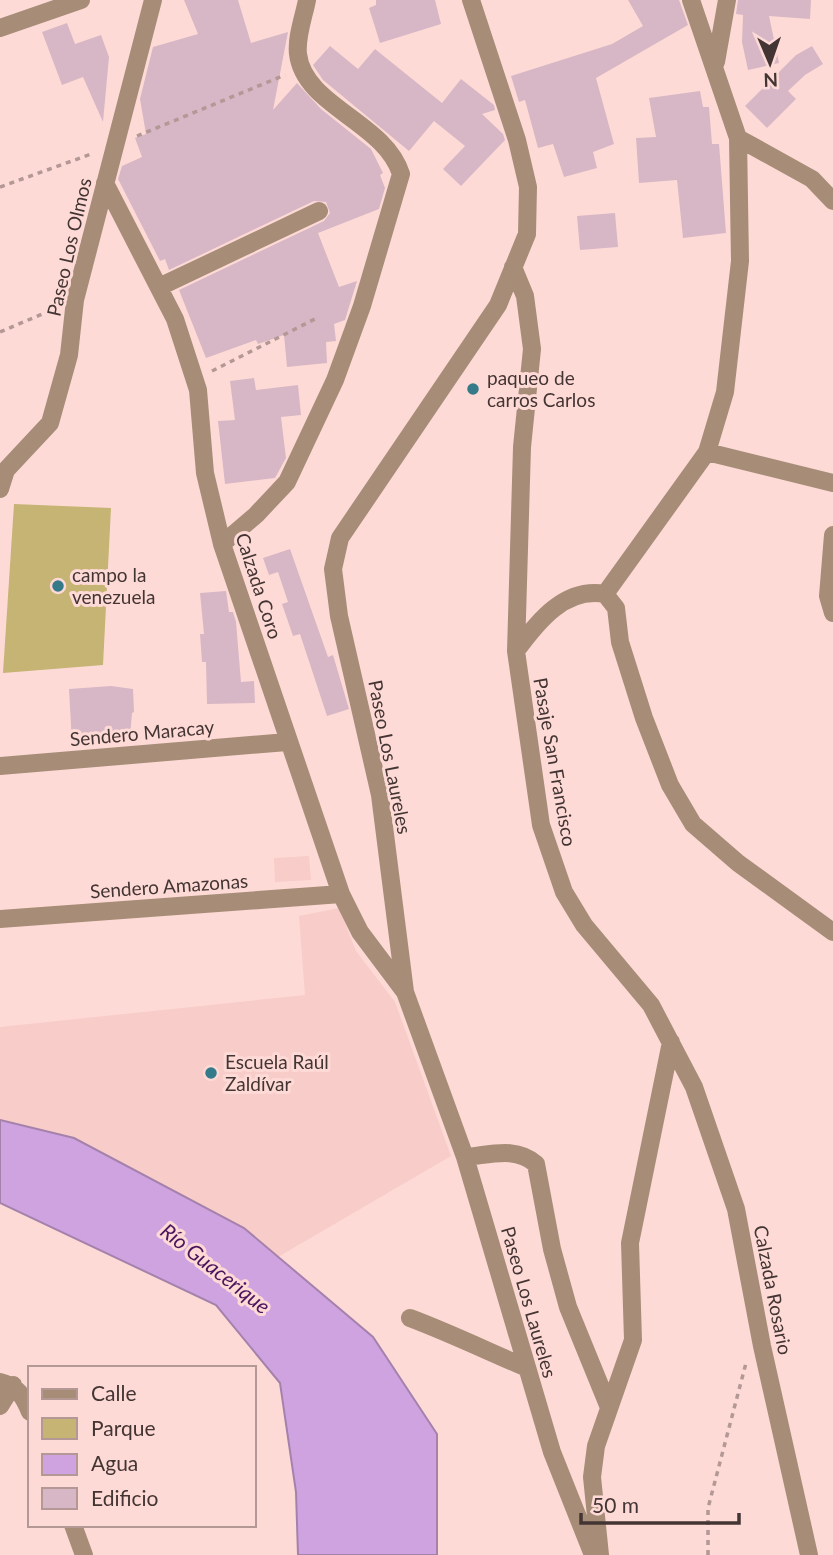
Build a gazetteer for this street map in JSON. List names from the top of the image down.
{
  "streets": {
    "street": [
      "Paseo Los Olmos",
      "Calzada Coro",
      "Sendero Maracay",
      "Paseo Los Laureles",
      "Pasaje San Francisco",
      "Sendero Amazonas",
      "Calzada Rosario"
    ]
  },
  "crossings": [
    ["Paseo Los Olmos", "Calzada Coro"],
    ["Calzada Coro", "Sendero Maracay"],
    ["Calzada Coro", "Paseo Los Laureles"],
    ["Calzada Coro", "Sendero Amazonas"],
    ["Paseo Los Laureles", "Pasaje San Francisco"],
    ["Pasaje San Francisco", "Calzada Rosario"]
  ],
  "water": ["Río Guacerique"],
  "places": ["paqueo de carros Carlos", "campo la venezuela", "Escuela Raúl Zaldívar"],
  "legend": [
    "Calle",
    "Parque",
    "Agua",
    "Edificio"
  ],
  "scale_bar": "50 m",
  "north": "bottom"
}
